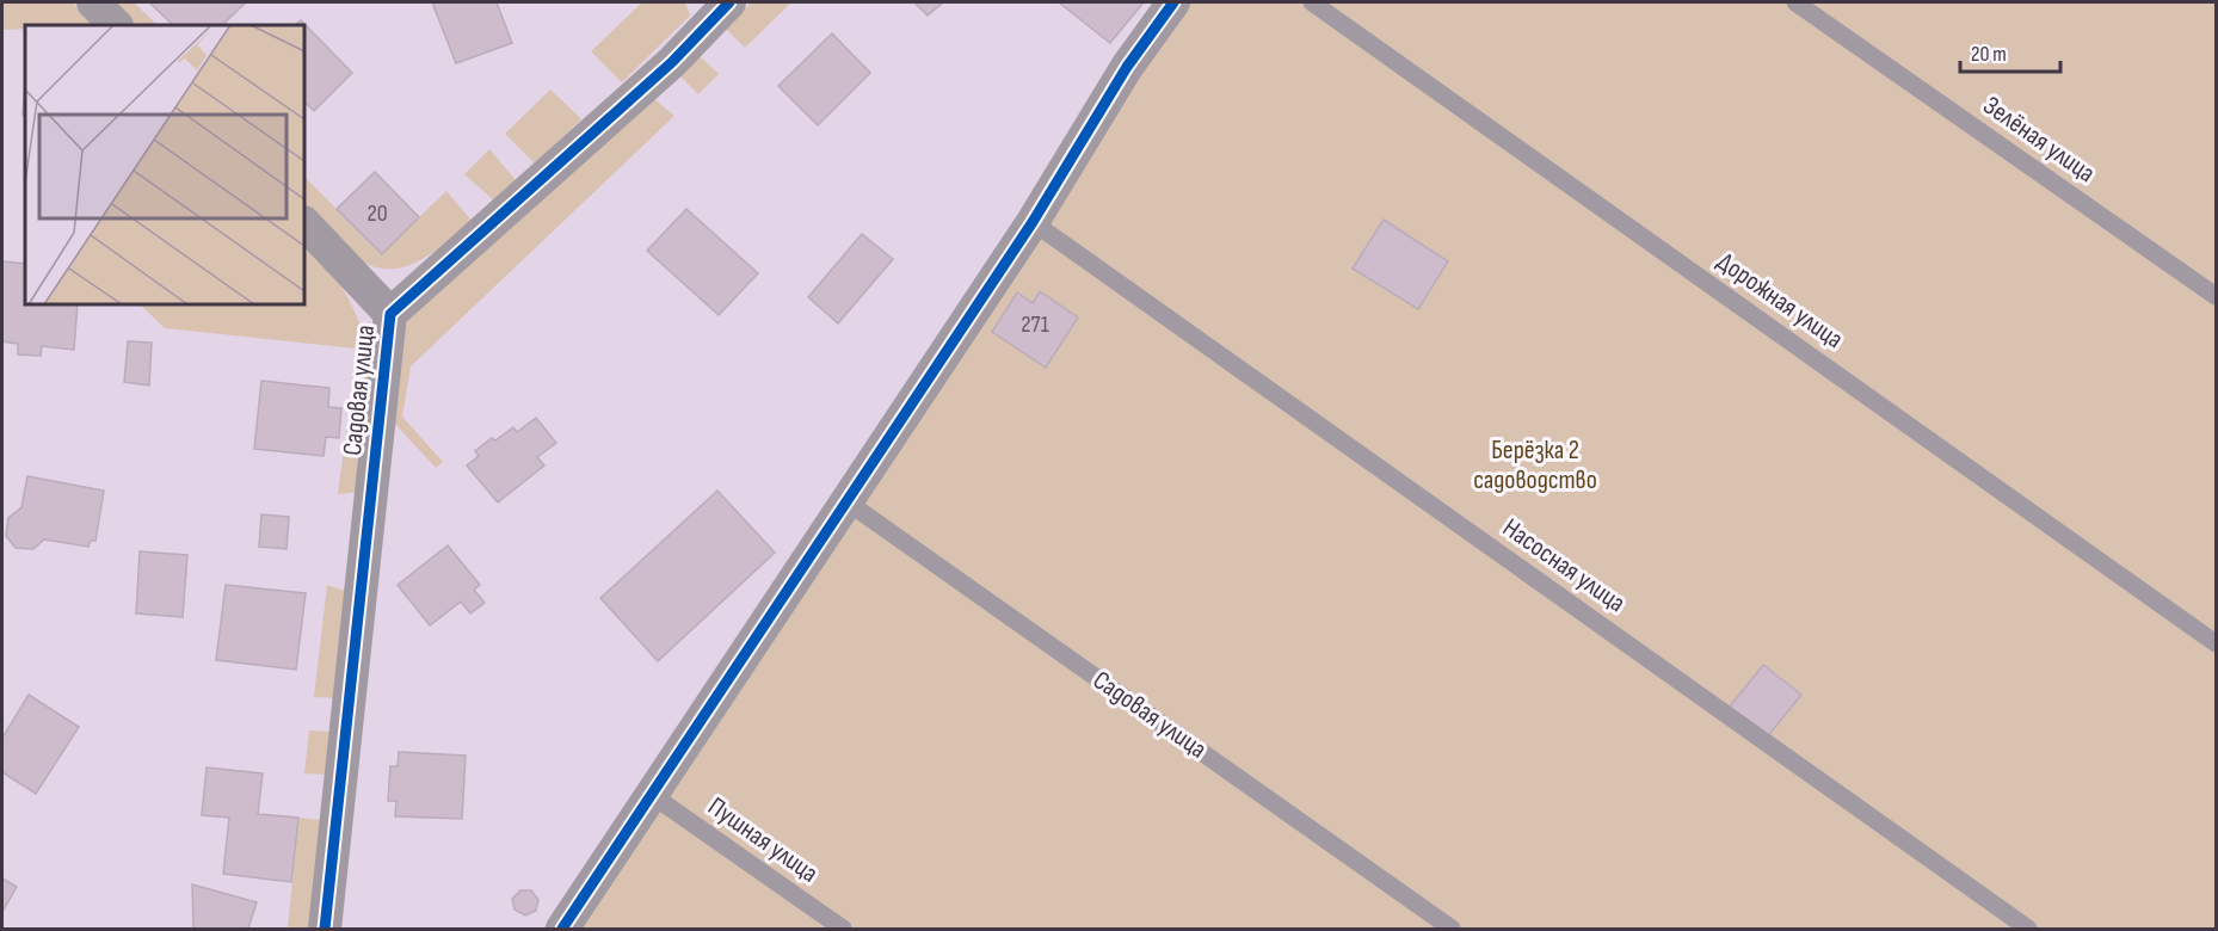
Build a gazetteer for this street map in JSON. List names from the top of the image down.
{
  "streets": {
    "street": ["Садовая улица"],
    "lane": [
      "Зелёная улица",
      "Дорожная улица",
      "Насосная улица",
      "Пушная улица"
    ]
  },
  "parks": ["Берёзка 2 садоводство"],
  "house_numbers": ["20", "271"],
  "scale_bar": "20 m"
}
